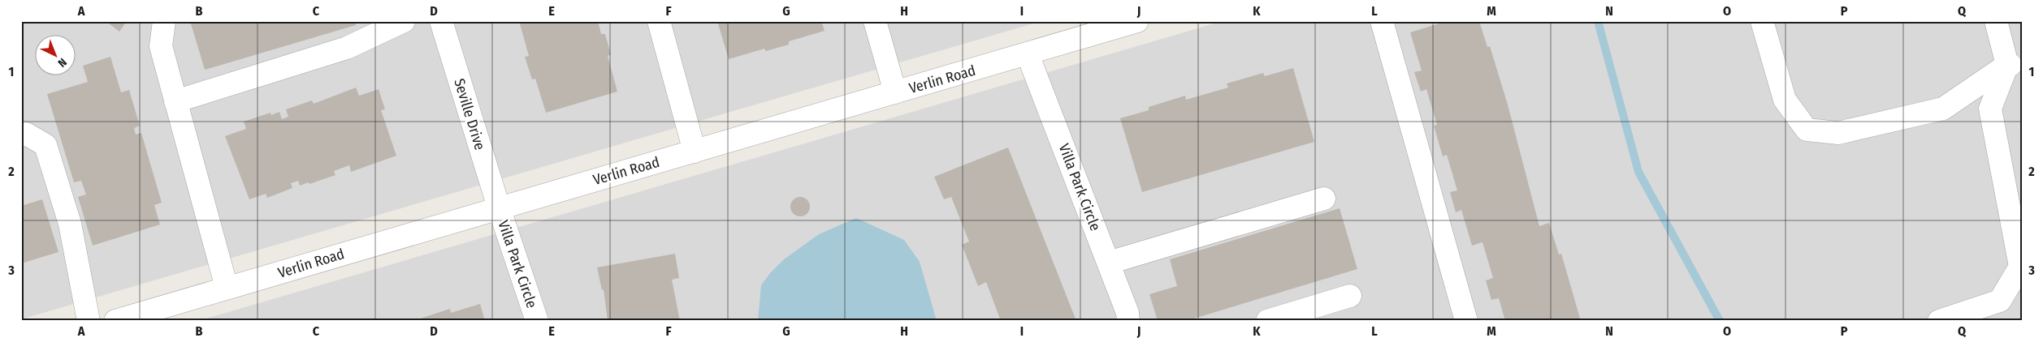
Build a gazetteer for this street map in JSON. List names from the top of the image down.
{
  "streets": {
    "street": ["Verlin Road", "Seville Drive", "Villa Park Circle"]
  },
  "crossings": [
    ["Verlin Road", "Seville Drive"],
    ["Verlin Road", "Villa Park Circle"],
    ["Seville Drive", "Villa Park Circle"]
  ],
  "north": "bottom right",
  "grid": {
    "columns": [
      "A",
      "B",
      "C",
      "D",
      "E",
      "F",
      "G",
      "H",
      "I",
      "J",
      "K",
      "L",
      "M",
      "N",
      "O",
      "P",
      "Q"
    ],
    "rows": ["1", "2", "3"]
  }
}
